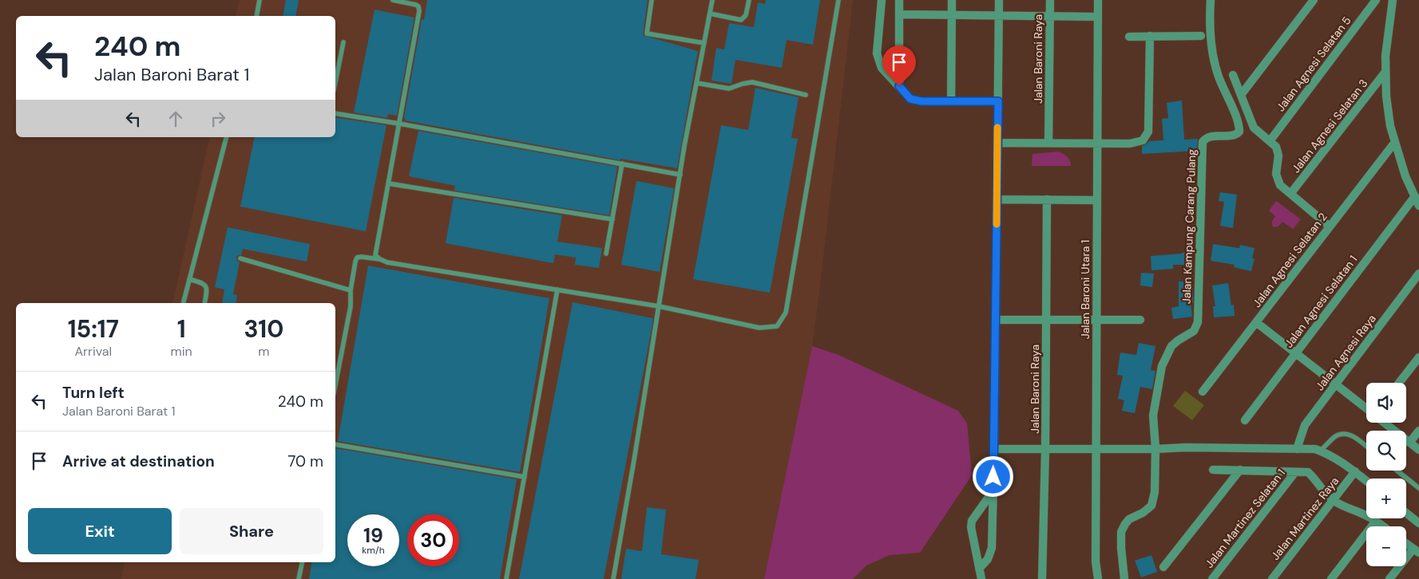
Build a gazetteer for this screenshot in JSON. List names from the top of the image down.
{
  "streets": {
    "street": [
      "Jalan Baroni Raya",
      "Jalan Agnesi Selatan 5",
      "Jalan Agnesi Selatan 3",
      "Jalan Kampung Carang Pulang",
      "Jalan Agnesi Selatan 2",
      "Jalan Baroni Utara 1",
      "Jalan Agnesi Selatan 1",
      "Jalan Agnesi Raya",
      "Jalan Martinez Selatan 1",
      "Jalan Martinez Raya"
    ]
  },
  "page": {
    "turn": ["240 m", "Jalan Baroni Barat 1"],
    "eta": [
      "15:17",
      "Arrival",
      "1",
      "min",
      "310",
      "m"
    ],
    "list": [
      {
        "name": "Turn left",
        "note": "Jalan Baroni Barat 1",
        "value": "240 m"
      },
      {
        "name": "Arrive at destination",
        "value": "70 m"
      }
    ],
    "map_buttons": ["+", "−"],
    "buttons": ["Exit", "Share"],
    "speed": "19 km/h",
    "limit": "30"
  }
}
